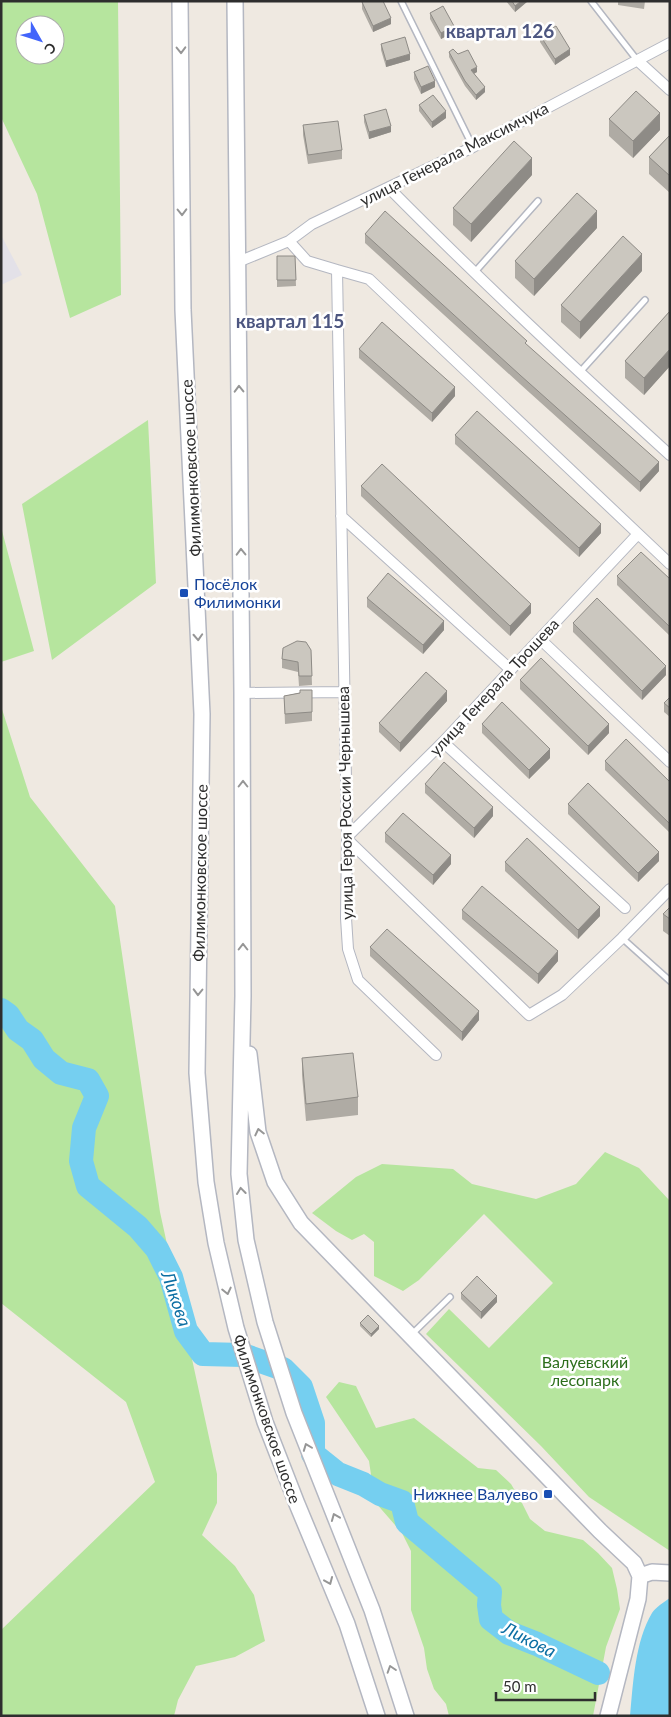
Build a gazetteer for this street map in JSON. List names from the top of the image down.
{
  "streets": {
    "main road": ["Филимонковское шоссе"],
    "street": ["улица Генерала Максимчука", "улица Генерала Трошева", "улица Героя России Чернышева"]
  },
  "crossings": [
    ["улица Генерала Максимчука", "Филимонковское шоссе"],
    ["улица Генерала Трошева", "улица Героя России Чернышева"]
  ],
  "districts": ["квартал 126", "квартал 115"],
  "water": ["Ликова"],
  "parks": ["Валуевский лесопарк"],
  "places": {
    "transit": ["Посёлок Филимонки", "Нижнее Валуево"]
  },
  "scale_bar": "50 m",
  "north": "bottom right"
}
